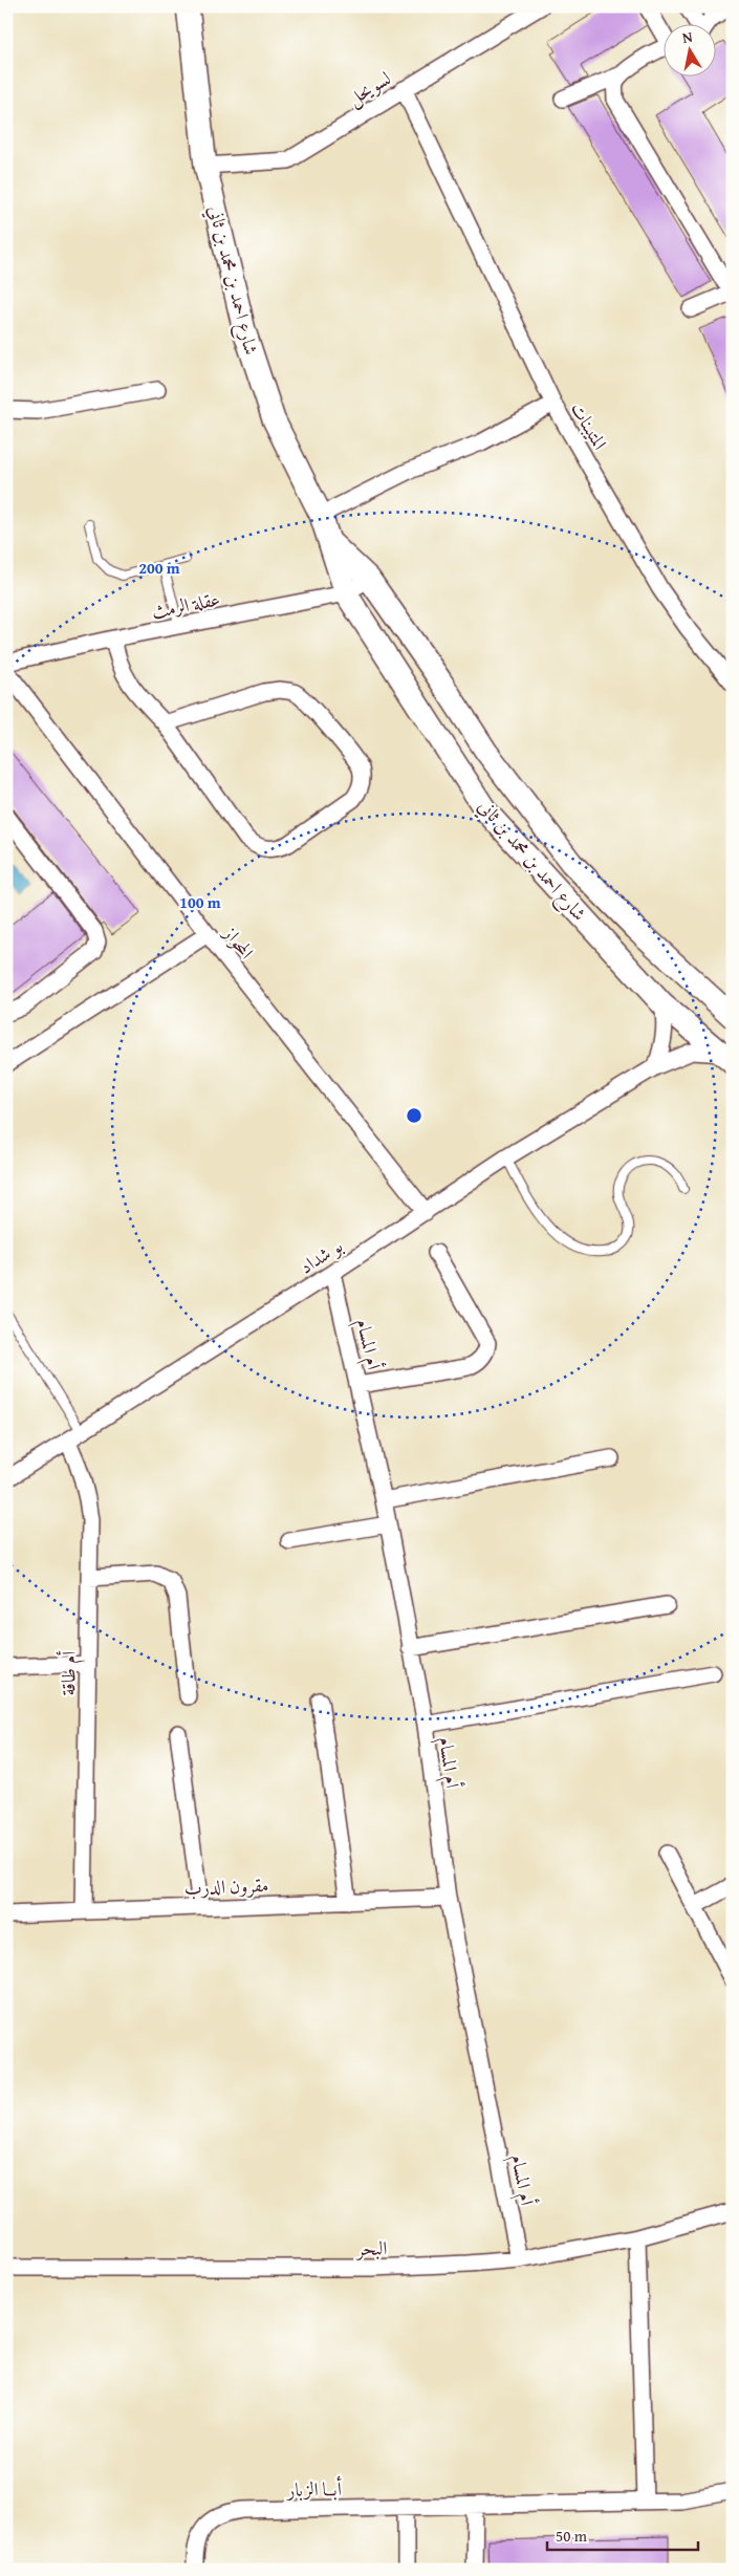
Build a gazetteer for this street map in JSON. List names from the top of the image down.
{
  "streets": {
    "street": [
      "لسويحل",
      "شارع احمد بن محمد بن ثاني",
      "المتيبنات",
      "عقلة الرمث",
      "المحواز",
      "بو شداد",
      "أم المسام",
      "أم طاقة",
      "مقرون الدرب",
      "البحر",
      "أبــا الزبار"
    ]
  },
  "crossings": [
    ["لسويحل", "شارع احمد بن محمد بن ثاني"],
    ["شارع احمد بن محمد بن ثاني", "المتيبنات"],
    ["شارع احمد بن محمد بن ثاني", "عقلة الرمث"],
    ["شارع احمد بن محمد بن ثاني", "بو شداد"],
    ["المحواز", "بو شداد"],
    ["بو شداد", "أم المسام"],
    ["بو شداد", "أم طاقة"],
    ["أم المسام", "مقرون الدرب"],
    ["أم المسام", "البحر"],
    ["أم طاقة", "مقرون الدرب"]
  ],
  "scale_bar": "50 m",
  "north": "top",
  "rings": ["200 m", "100 m"]
}
